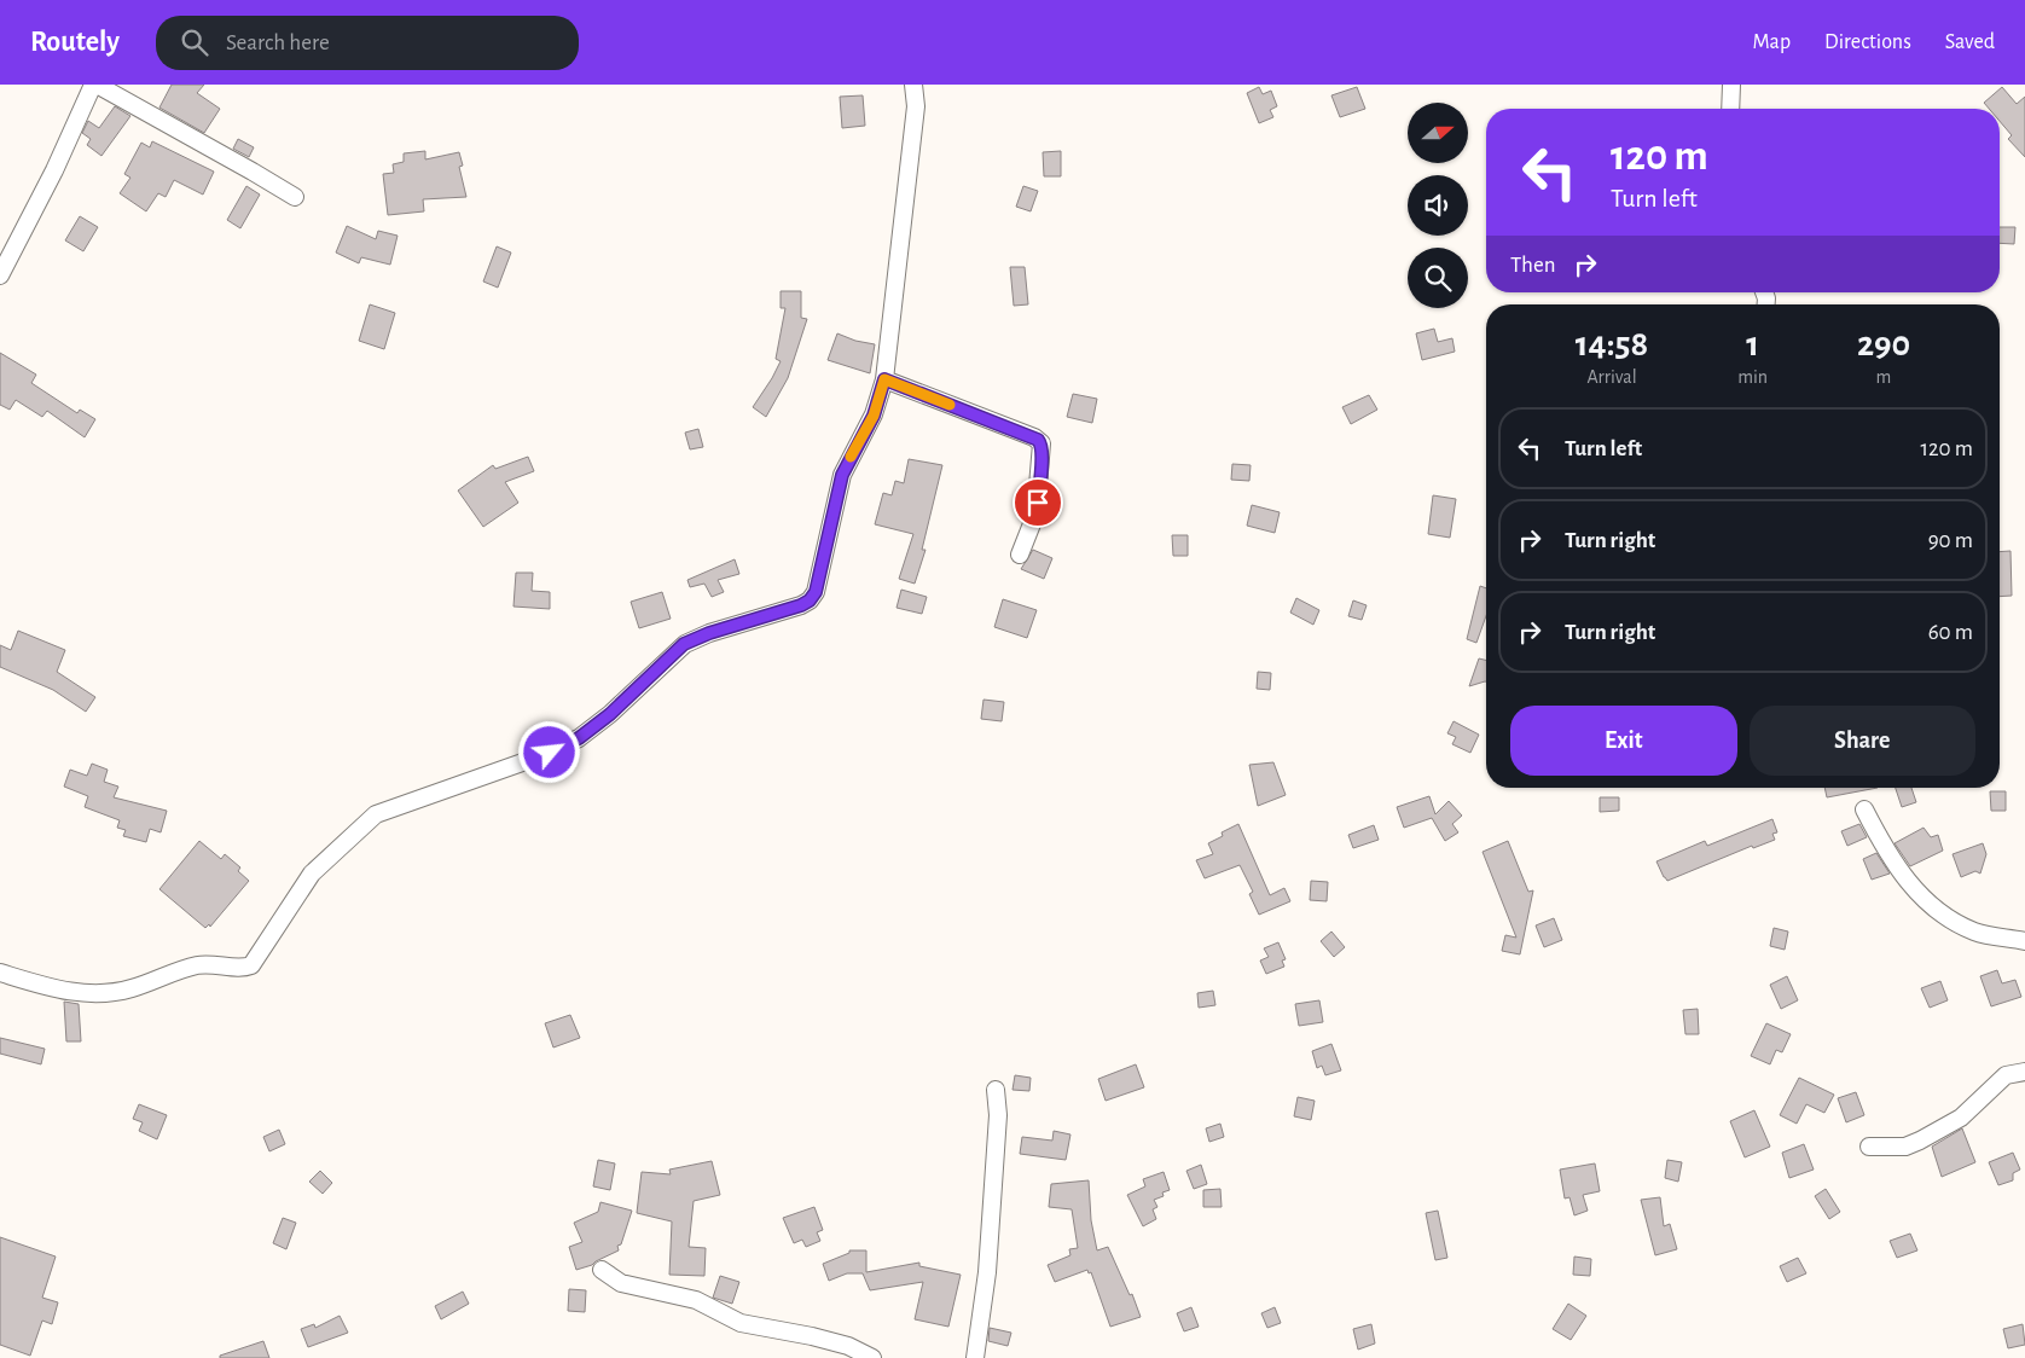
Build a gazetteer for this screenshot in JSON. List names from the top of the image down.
{
  "north": "right",
  "page": {
    "header": "Routely",
    "search": "Search here",
    "nav": ["Map", "Directions", "Saved"],
    "turn": ["120 m", "Turn left"],
    "then": "Then",
    "eta": [
      "14:58",
      "Arrival",
      "1",
      "min",
      "290",
      "m"
    ],
    "list": [
      {
        "name": "Turn left",
        "value": "120 m"
      },
      {
        "name": "Turn right",
        "value": "90 m"
      },
      {
        "name": "Turn right",
        "value": "60 m"
      }
    ],
    "buttons": ["Exit", "Share"]
  }
}
